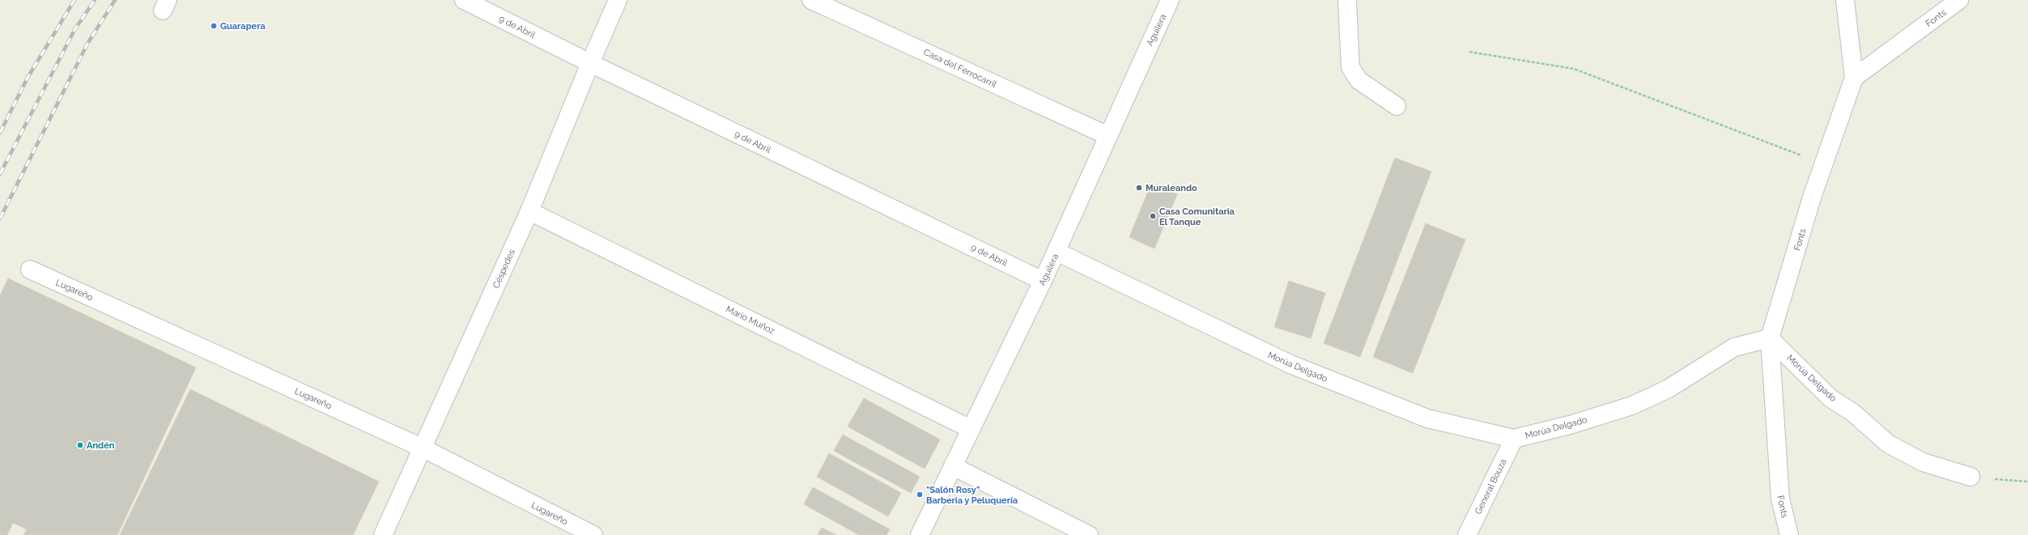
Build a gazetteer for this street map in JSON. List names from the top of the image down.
{
  "streets": {
    "street": [
      "Fonts",
      "9 de Abril",
      "Aguilera",
      "Casa del Ferrocarril",
      "Céspedes",
      "Lugareño",
      "Mario Muñoz",
      "Morúa Delgado",
      "General Bouza"
    ]
  },
  "crossings": [
    ["Fonts", "Morúa Delgado"],
    ["9 de Abril", "Aguilera"],
    ["9 de Abril", "Céspedes"],
    ["Aguilera", "Casa del Ferrocarril"],
    ["Aguilera", "Mario Muñoz"],
    ["Aguilera", "Morúa Delgado"],
    ["Céspedes", "Lugareño"],
    ["Céspedes", "Mario Muñoz"],
    ["Morúa Delgado", "General Bouza"]
  ],
  "places": [
    "Guarapera",
    "Muraleando",
    "Casa Comunitaria El Tanque",
    "Andén",
    "\"Salón Rosy\" Barberia y Peluquería"
  ]
}
